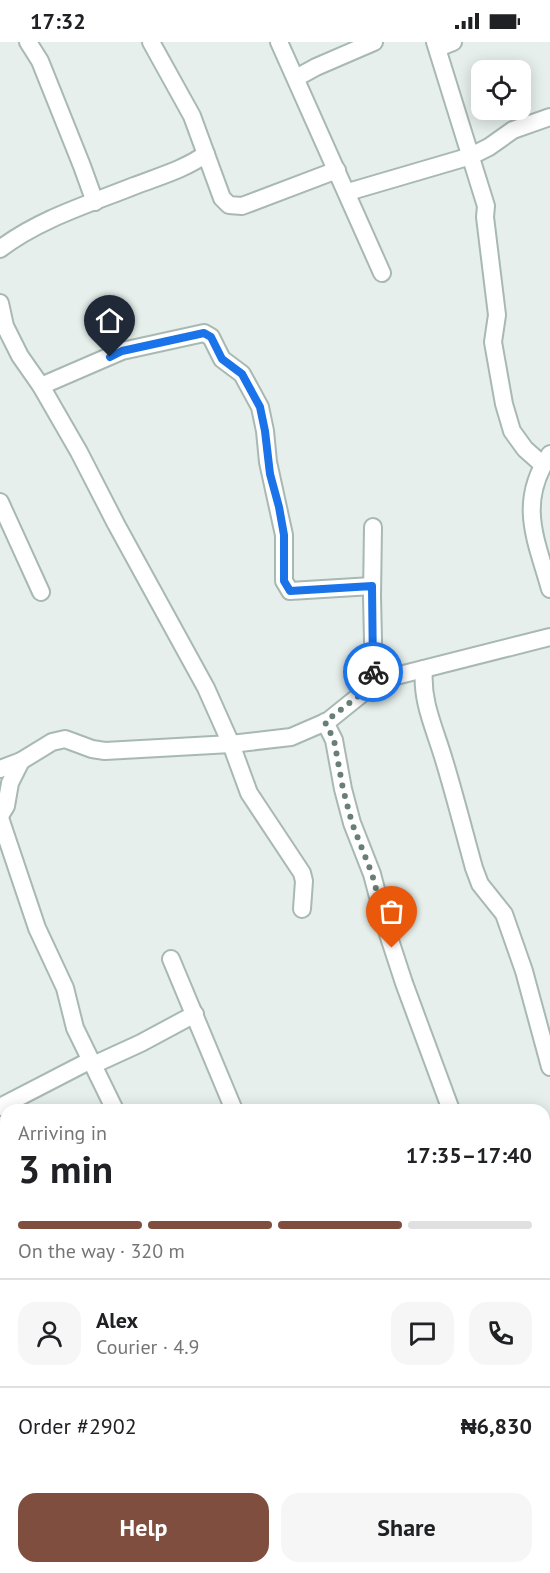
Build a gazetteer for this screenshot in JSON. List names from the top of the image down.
{
  "page": {
    "status": "17:32",
    "heading": ["3 min", "Arriving in", "17:35–17:40"],
    "panel": [
      "Alex",
      "Courier · 4.9",
      "Order #2902",
      "₦6,830"
    ],
    "bar": "On the way · 320 m",
    "buttons": ["Help", "Share"]
  }
}
